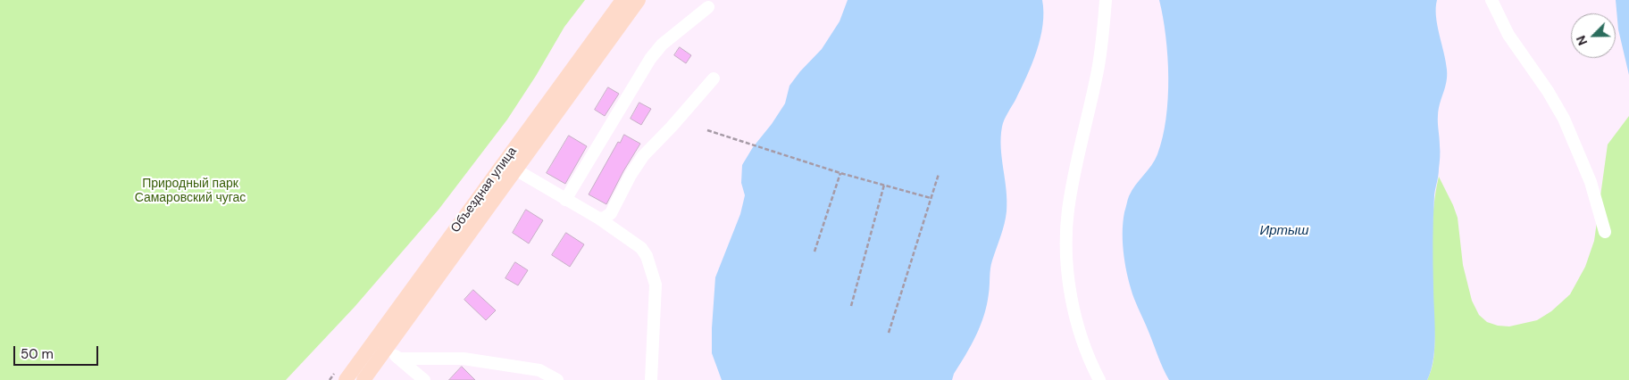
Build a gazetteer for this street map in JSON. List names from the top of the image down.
{
  "streets": {
    "main road": ["Объездная улица"]
  },
  "water": ["Иртыш"],
  "parks": ["Природный парк Самаровский чугас"],
  "scale_bar": "50 m",
  "north": "bottom left"
}
